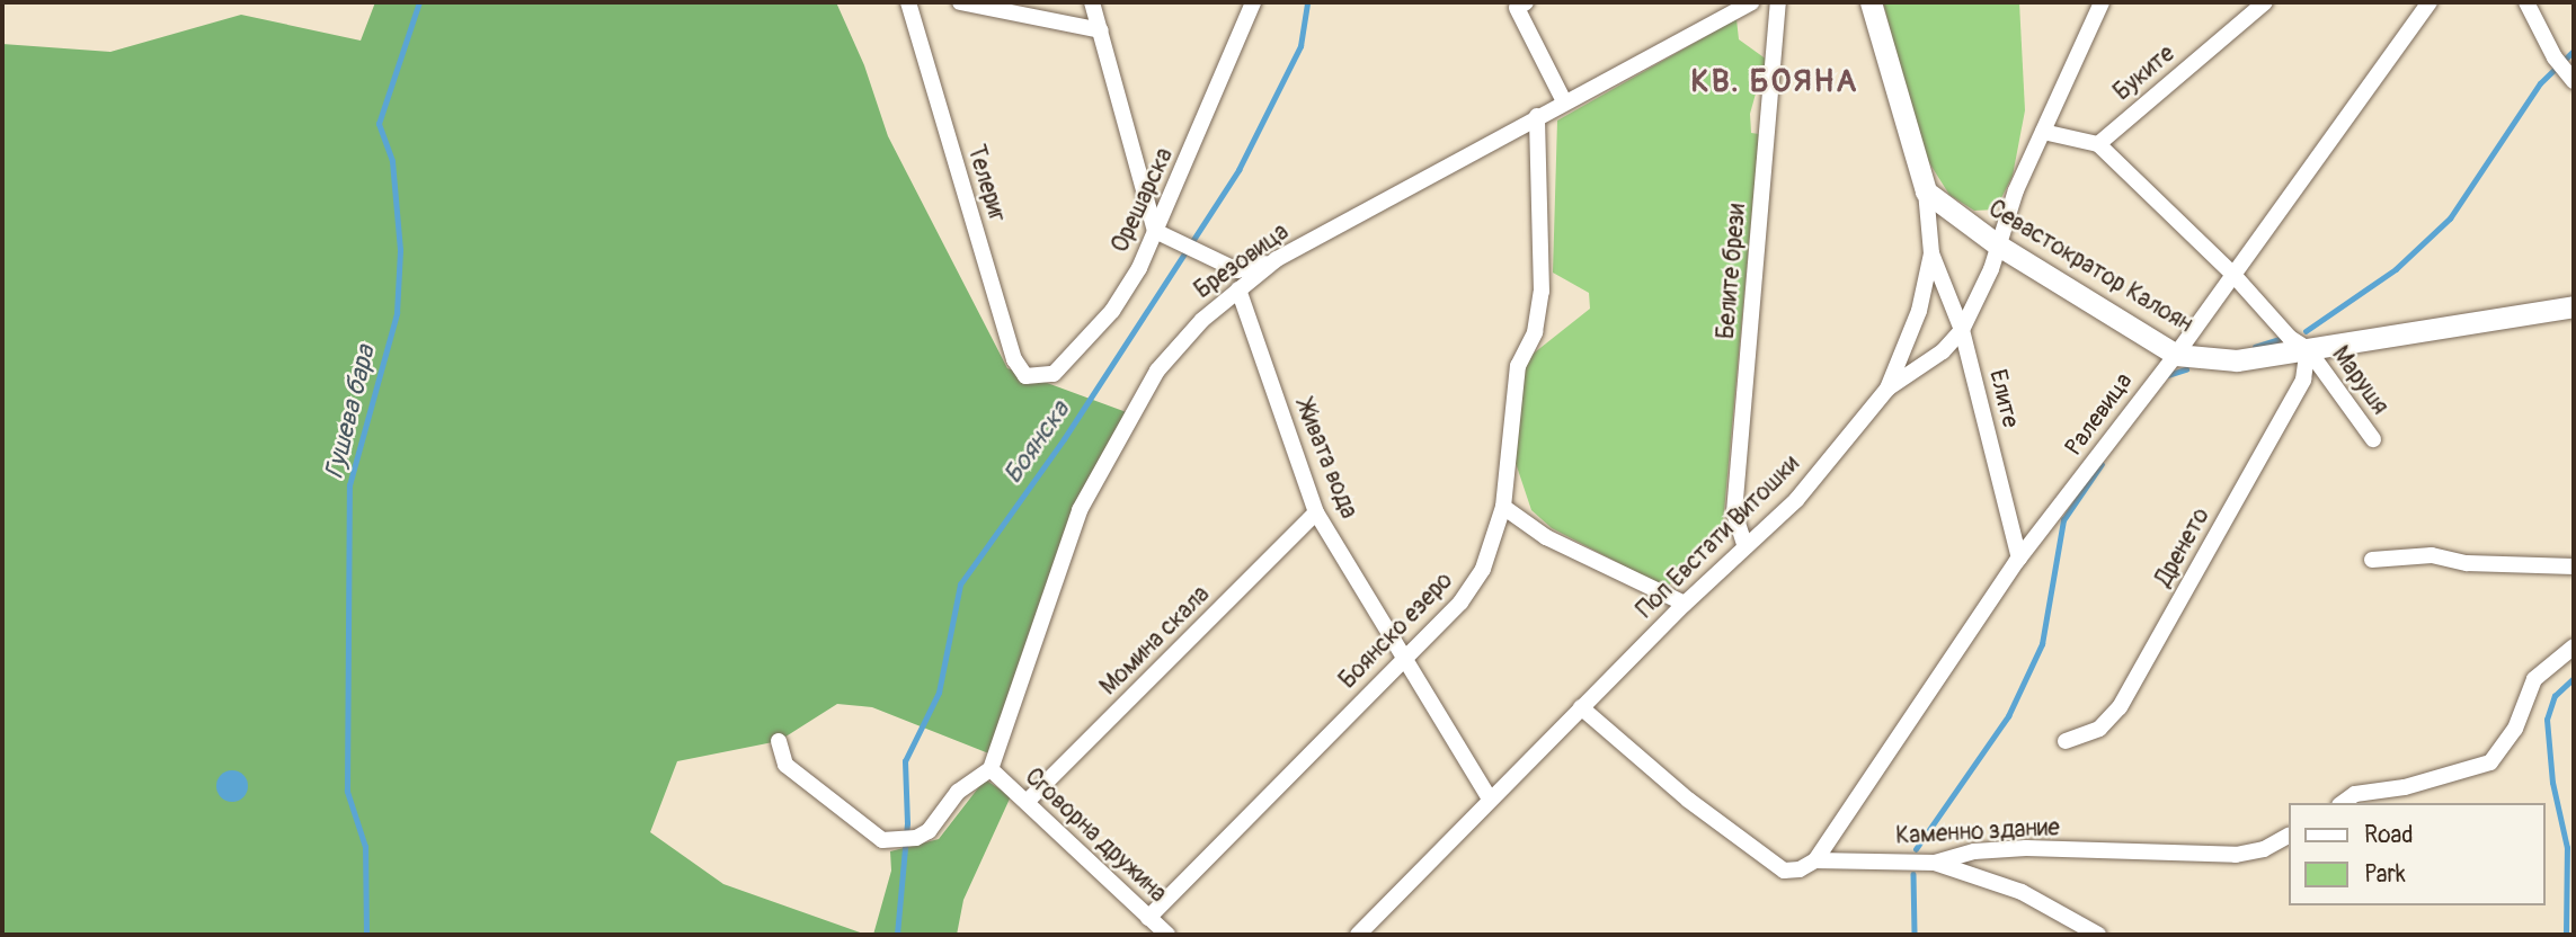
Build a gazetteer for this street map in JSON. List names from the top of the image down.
{
  "streets": {
    "main road": ["Севастократор Калоян"],
    "street": [
      "Буките",
      "Телериг",
      "Орешарска",
      "Брезовица",
      "Белите брези",
      "Марушя",
      "Елите",
      "Ралевица",
      "Живата вода",
      "Поп Евстати Витошки",
      "Дренето",
      "Боянско езеро",
      "Момина скала",
      "Каменно здание",
      "Сговорна дружина"
    ]
  },
  "crossings": [
    ["Буките", "Марушя"],
    ["Телериг", "Орешарска"],
    ["Брезовица", "Живата вода"],
    ["Брезовица", "Боянско езеро"],
    ["Брезовица", "Сговорна дружина"],
    ["Севастократор Калоян", "Марушя"],
    ["Севастократор Калоян", "Ралевица"],
    ["Севастократор Калоян", "Поп Евстати Витошки"],
    ["Севастократор Калоян", "Дренето"],
    ["Белите брези", "Поп Евстати Витошки"],
    ["Марушя", "Ралевица"],
    ["Марушя", "Дренето"],
    ["Елите", "Ралевица"],
    ["Елите", "Поп Евстати Витошки"],
    ["Ралевица", "Каменно здание"],
    ["Живата вода", "Поп Евстати Витошки"],
    ["Живата вода", "Боянско езеро"],
    ["Живата вода", "Момина скала"],
    ["Поп Евстати Витошки", "Каменно здание"],
    ["Боянско езеро", "Сговорна дружина"],
    ["Момина скала", "Сговорна дружина"]
  ],
  "districts": ["КВ. БОЯНА"],
  "water": ["Гушева бара", "Боянска"],
  "legend": ["Road", "Park"]
}
